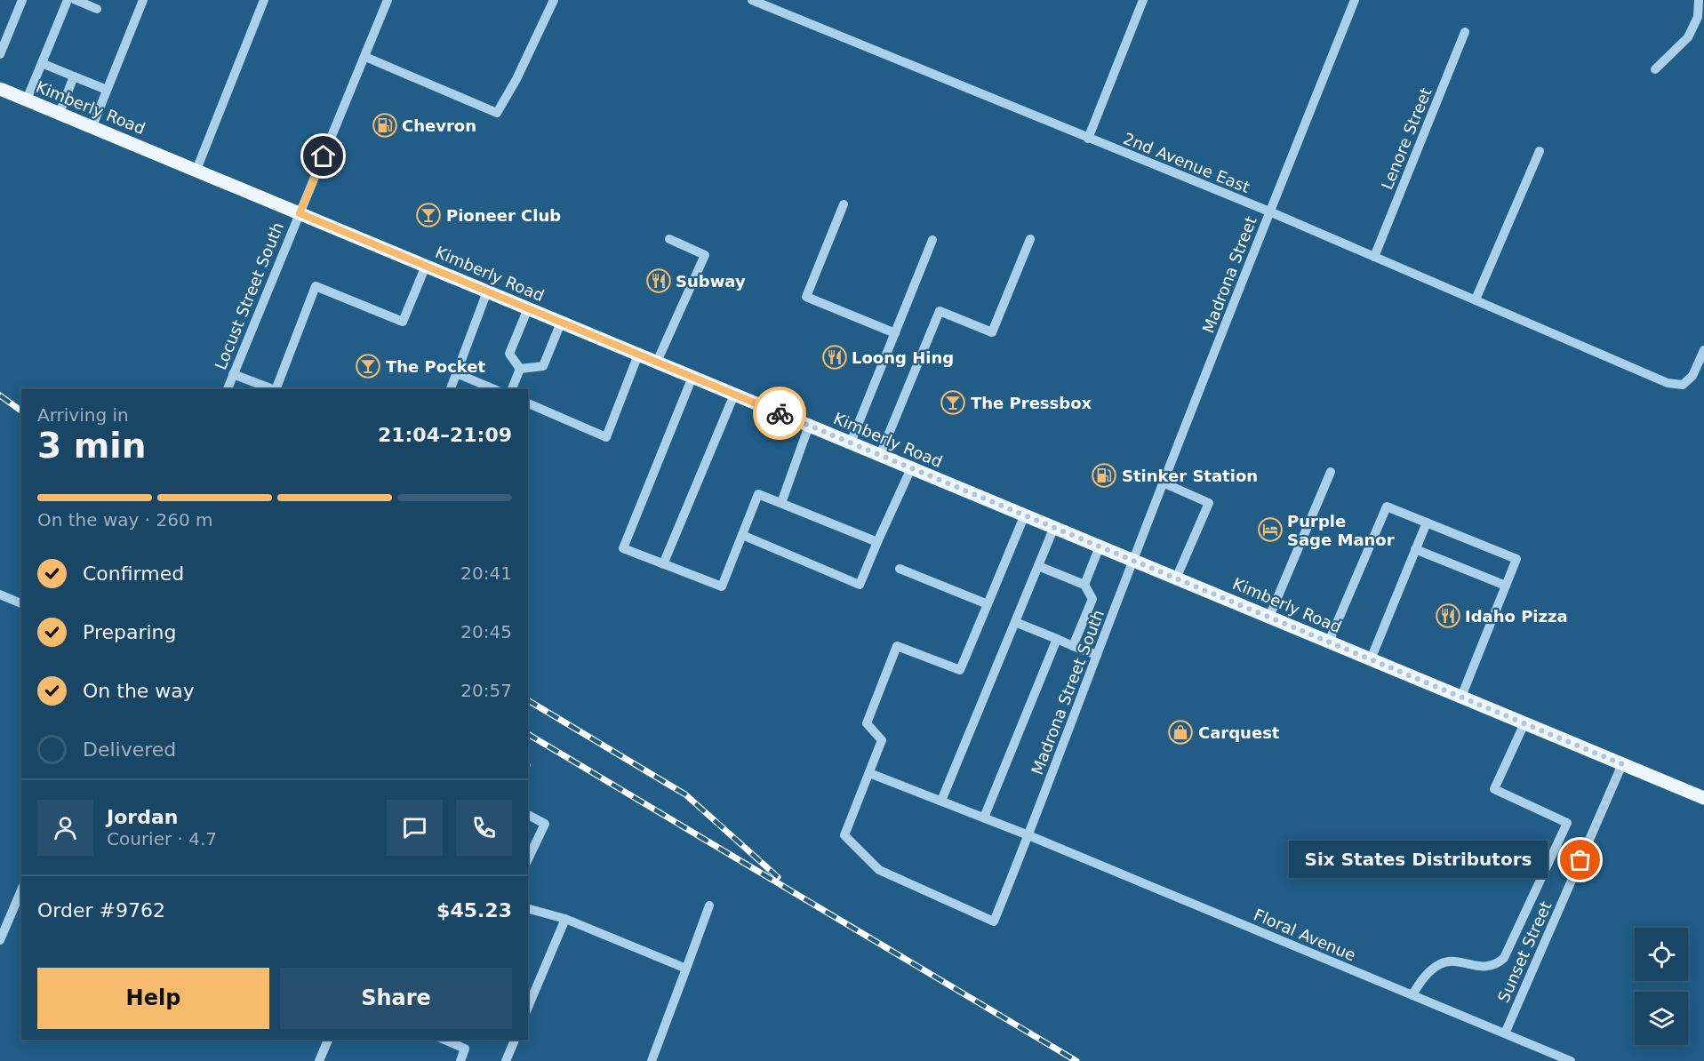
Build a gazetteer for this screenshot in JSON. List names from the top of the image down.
{
  "streets": {
    "main road": ["Kimberly Road"],
    "street": [
      "Lenore Street",
      "2nd Avenue East",
      "Madrona Street",
      "Locust Street South",
      "Madrona Street South",
      "Floral Avenue",
      "Sunset Street"
    ]
  },
  "crossings": [
    ["Kimberly Road", "Madrona Street"],
    ["Kimberly Road", "Locust Street South"],
    ["Kimberly Road", "Madrona Street South"],
    ["Kimberly Road", "Sunset Street"],
    ["Lenore Street", "2nd Avenue East"],
    ["2nd Avenue East", "Madrona Street"],
    ["Madrona Street", "Madrona Street South"],
    ["Madrona Street South", "Floral Avenue"],
    ["Floral Avenue", "Sunset Street"]
  ],
  "places": {
    "fuel station": ["Chevron", "Stinker Station"],
    "bar": ["Pioneer Club", "The Pocket", "The Pressbox"],
    "restaurant": ["Subway", "Loong Hing", "Idaho Pizza"],
    "hotel": ["Purple Sage Manor"],
    "shop": ["Carquest"],
    "other": ["Six States Distributors"]
  },
  "page": {
    "heading": ["3 min", "Arriving in", "21:04–21:09"],
    "panel": [
      "Jordan",
      "Courier · 4.7",
      "Order #9762",
      "$45.23"
    ],
    "bar": "On the way · 260 m",
    "list": [
      ["Confirmed", "20:41"],
      ["Preparing", "20:45"],
      ["On the way", "20:57"],
      "Delivered"
    ],
    "bubble": "Six States Distributors",
    "buttons": ["Help", "Share"]
  }
}
